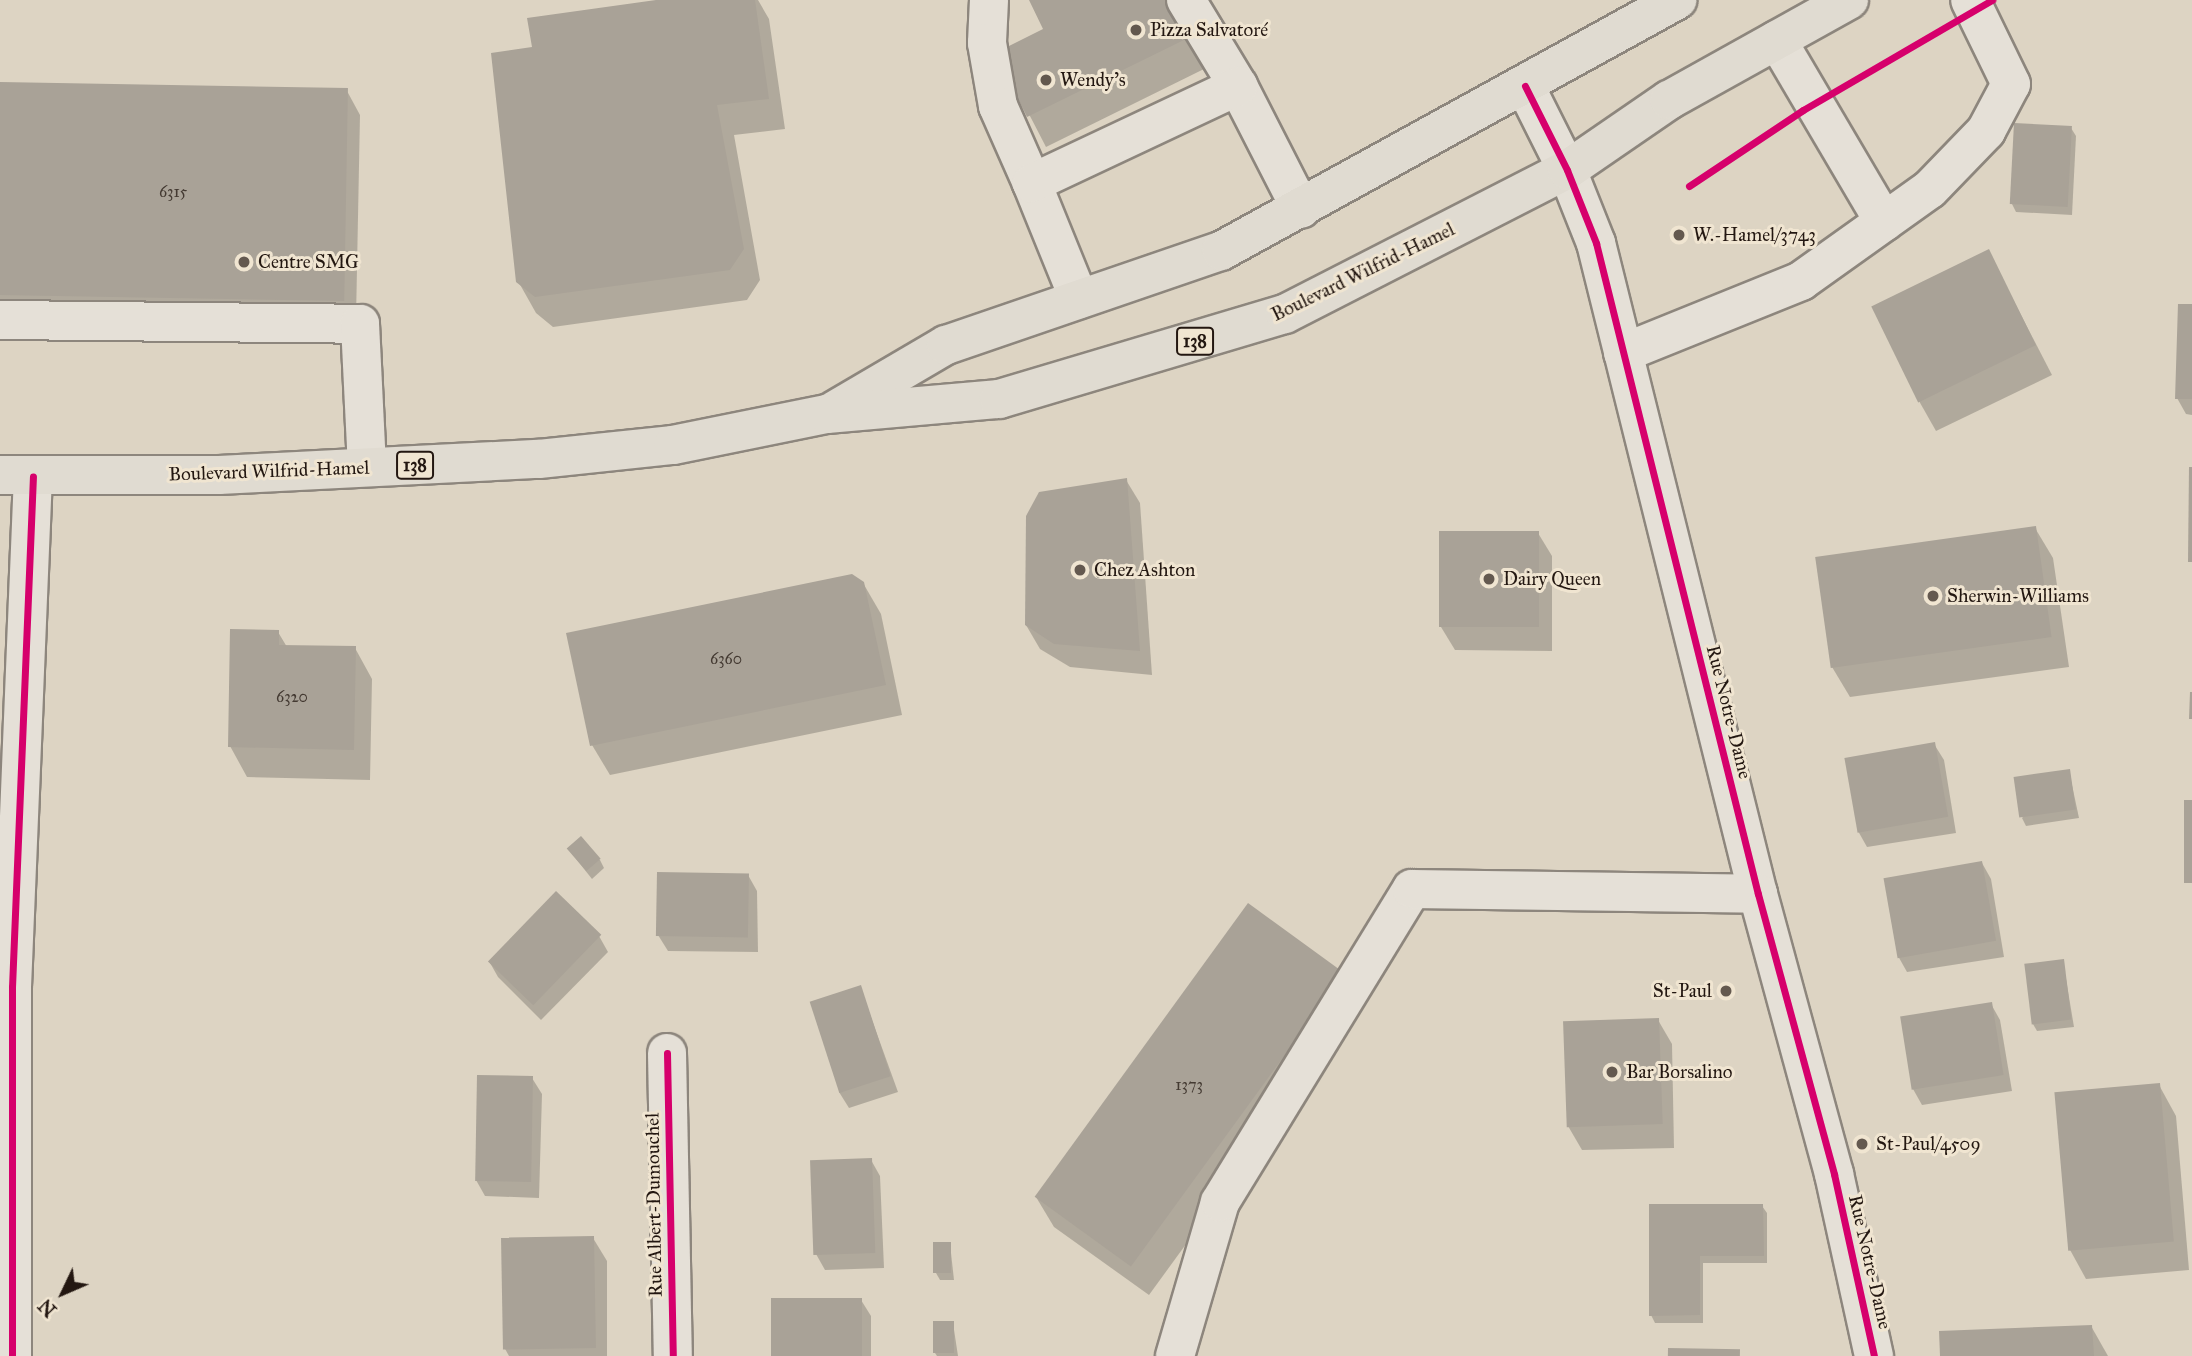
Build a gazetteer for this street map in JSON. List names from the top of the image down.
{
  "streets": {
    "main road": ["Boulevard Wilfrid-Hamel", "138"],
    "street": ["Rue Notre-Dame", "Rue Albert-Dumouchel"]
  },
  "crossings": [
    ["Boulevard Wilfrid-Hamel", "Rue Notre-Dame"]
  ],
  "places": [
    "Pizza Salvatoré",
    "Wendy's",
    "W.-Hamel/3743",
    "Centre SMG",
    "Chez Ashton",
    "Dairy Queen",
    "Sherwin-Williams",
    "St-Paul",
    "Bar Borsalino",
    "St-Paul/4509"
  ],
  "house_numbers": [
    "6315",
    "6360",
    "6320",
    "1373"
  ],
  "north": "bottom left"
}
